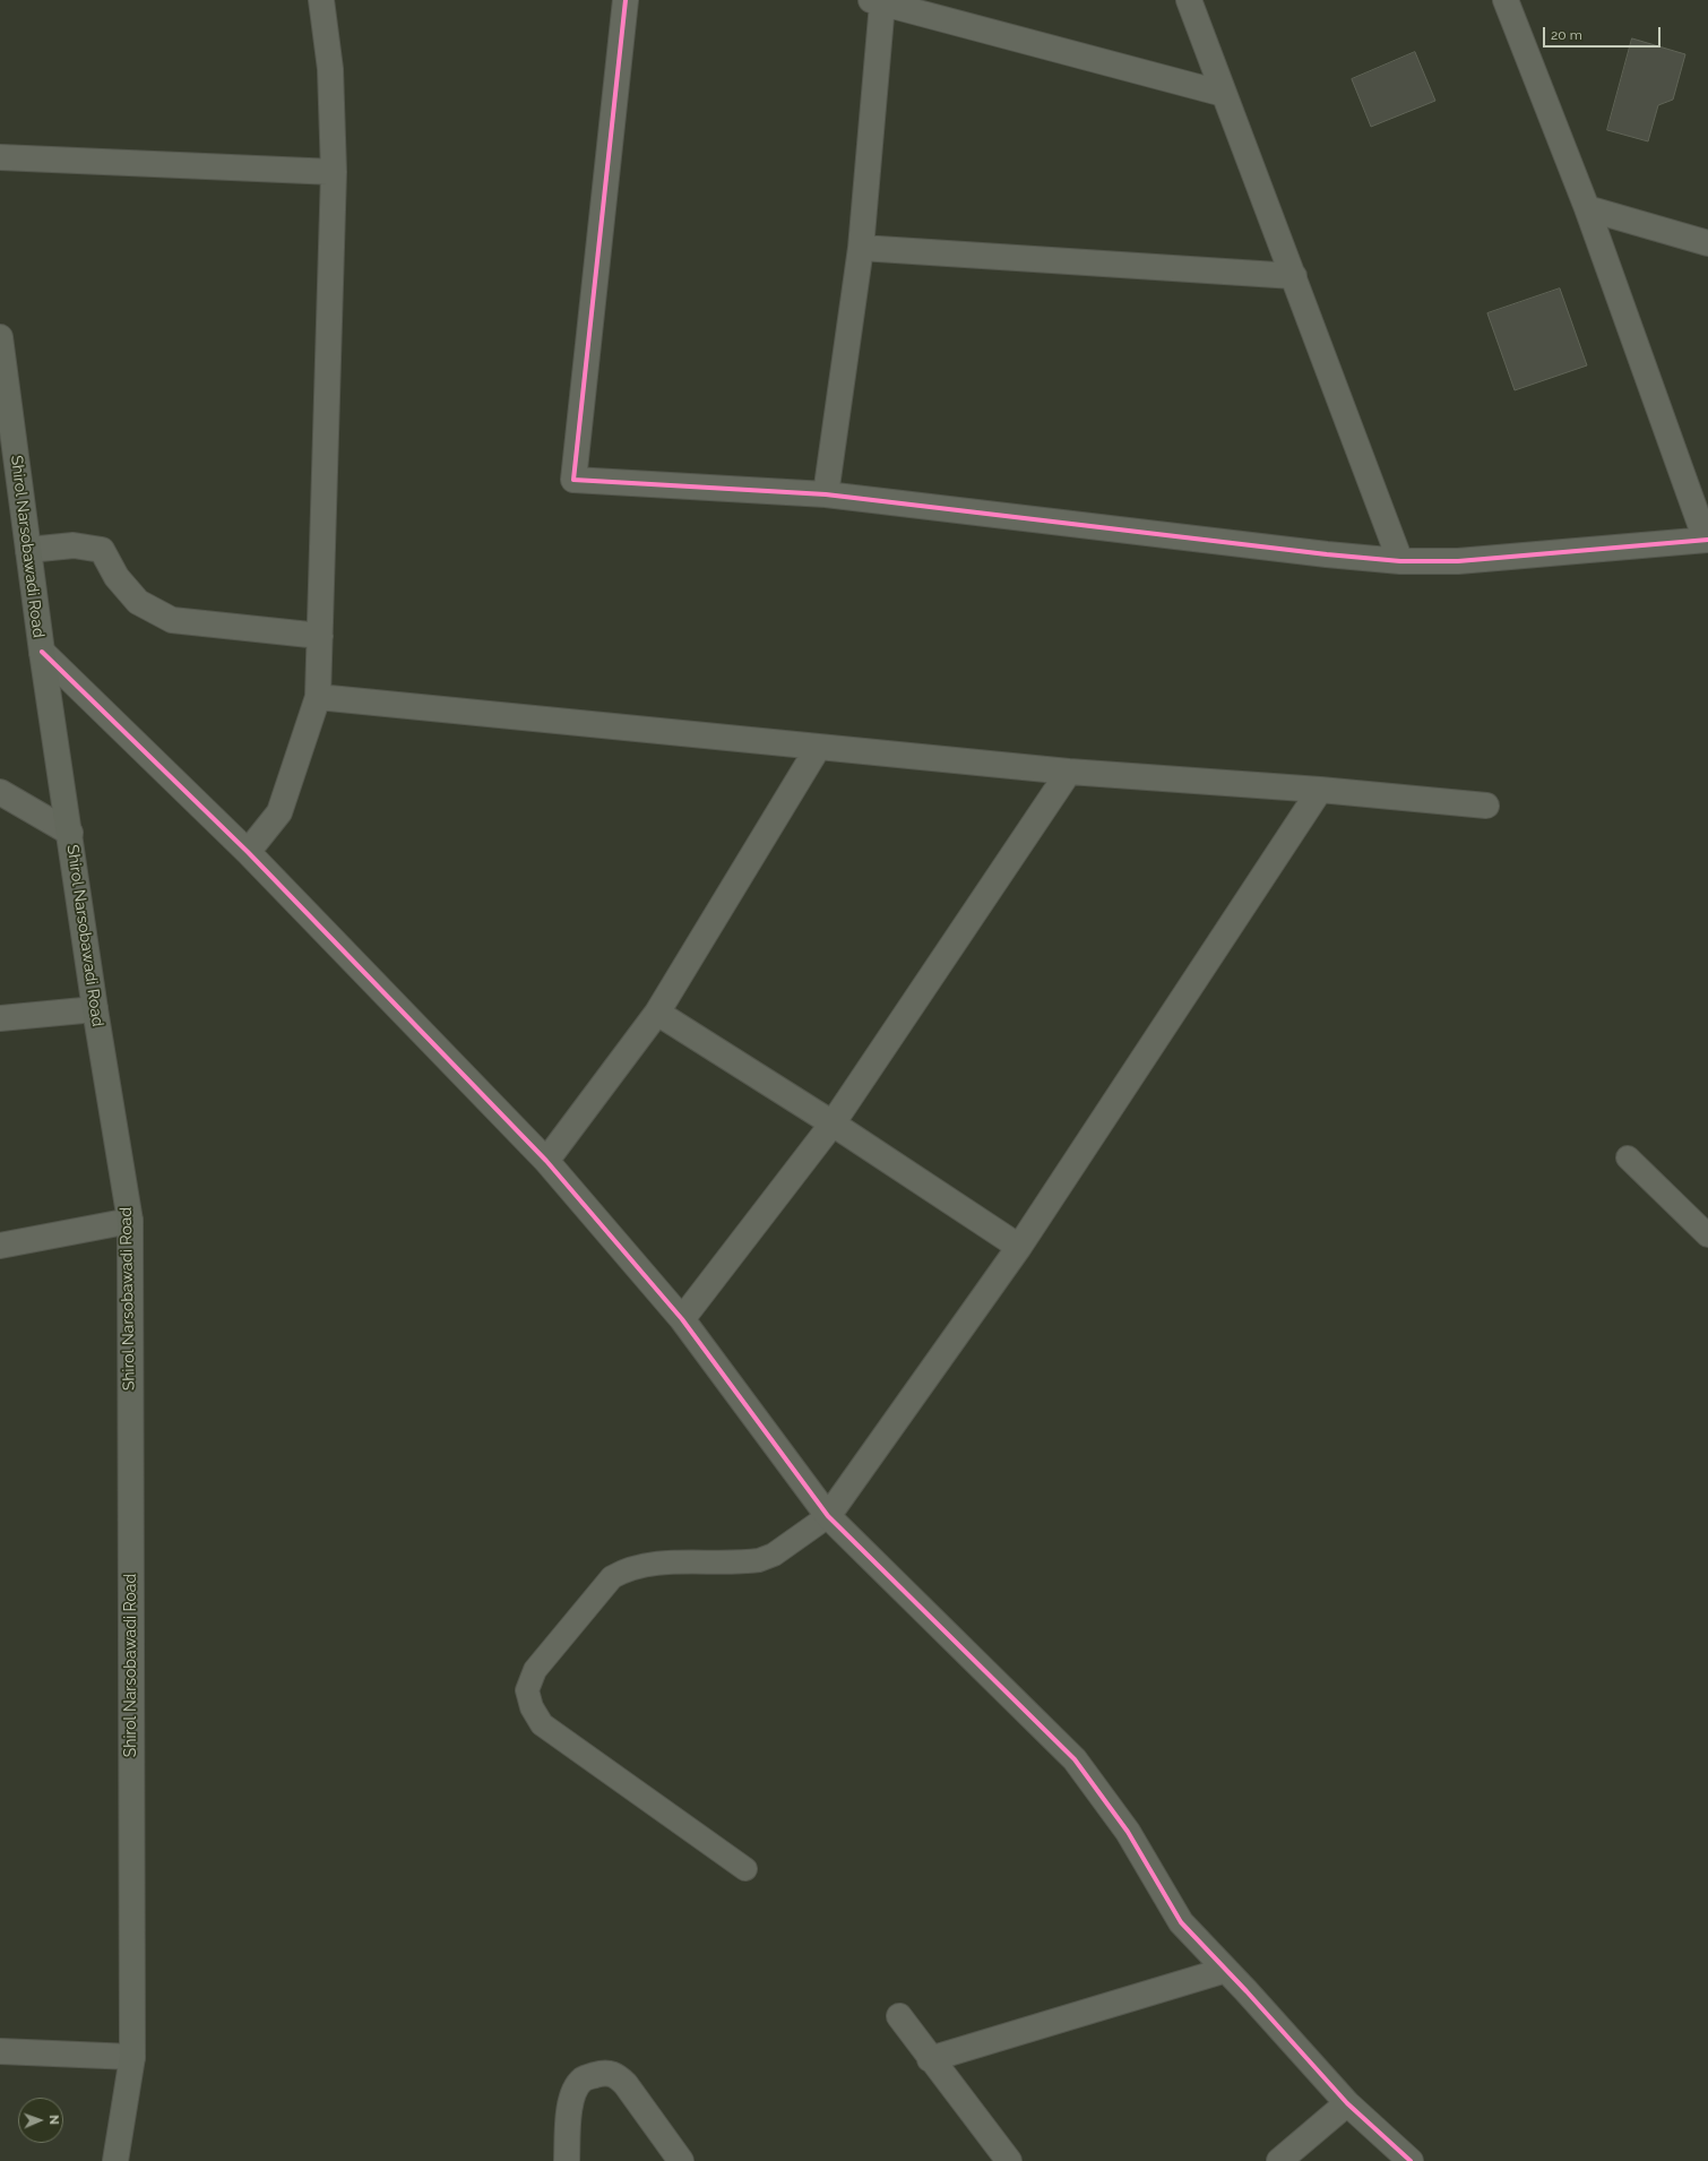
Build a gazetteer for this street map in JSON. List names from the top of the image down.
{
  "streets": {
    "main road": ["Shirol Narsobawadi Road"]
  },
  "scale_bar": "20 m",
  "north": "right"
}
